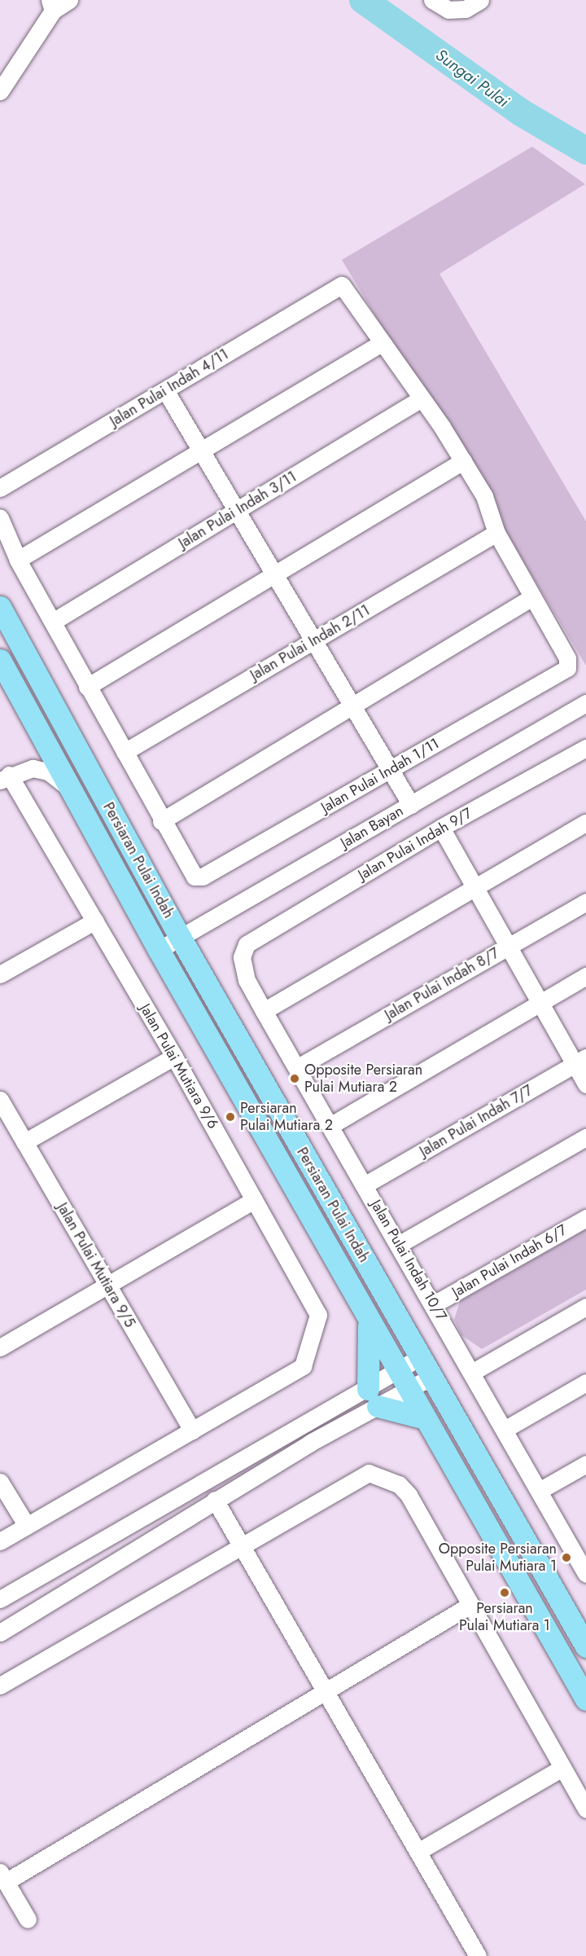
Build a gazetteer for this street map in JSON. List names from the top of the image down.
{
  "streets": {
    "main road": ["Persiaran Pulai Indah"],
    "street": [
      "Jalan Pulai Indah 4/11",
      "Jalan Pulai Indah 3/11",
      "Jalan Pulai Indah 2/11",
      "Jalan Pulai Indah 1/11",
      "Jalan Bayan",
      "Jalan Pulai Indah 9/7",
      "Jalan Pulai Indah 8/7",
      "Jalan Pulai Mutiara 9/6",
      "Jalan Pulai Indah 7/7",
      "Jalan Pulai Indah 10/7",
      "Jalan Pulai Indah 6/7",
      "Jalan Pulai Mutiara 9/5"
    ]
  },
  "crossings": [
    ["Jalan Bayan", "Persiaran Pulai Indah"],
    ["Jalan Pulai Indah 9/7", "Jalan Pulai Indah 10/7"],
    ["Jalan Pulai Indah 8/7", "Jalan Pulai Indah 10/7"],
    ["Jalan Pulai Mutiara 9/6", "Jalan Pulai Mutiara 9/5"],
    ["Jalan Pulai Indah 7/7", "Jalan Pulai Indah 10/7"],
    ["Jalan Pulai Indah 10/7", "Jalan Pulai Indah 6/7"]
  ],
  "water": ["Sungai Pulai"],
  "places": [
    "Opposite Persiaran Pulai Mutiara 2",
    "Persiaran Pulai Mutiara 2",
    "Opposite Persiaran Pulai Mutiara 1",
    "Persiaran Pulai Mutiara 1"
  ]
}
